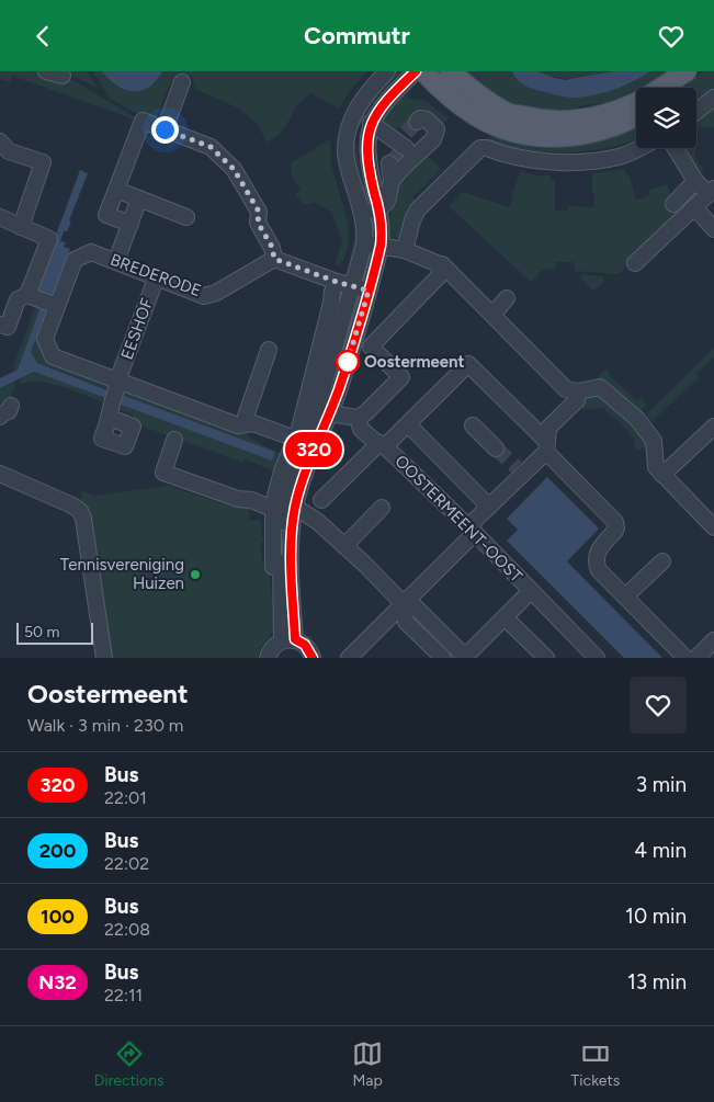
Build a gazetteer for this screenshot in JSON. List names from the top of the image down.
{
  "streets": {
    "street": ["BREDERODE", "EESHOF", "OOSTERMEENT-OOST"]
  },
  "crossings": [
    ["BREDERODE", "EESHOF"]
  ],
  "places": ["Oostermeent", "Tennisvereniging Huizen"],
  "lines": ["bus line 320"],
  "scale_bar": "50 m",
  "page": {
    "header": "Commutr",
    "on_map": "320",
    "scale": "50 m",
    "heading": ["Oostermeent", "Walk · 3 min · 230 m"],
    "list": [
      {
        "mark": "320",
        "name": "Bus",
        "note": "22:01",
        "value": "3 min"
      },
      {
        "mark": "200",
        "name": "Bus",
        "note": "22:02",
        "value": "4 min"
      },
      {
        "mark": "100",
        "name": "Bus",
        "note": "22:08",
        "value": "10 min"
      },
      {
        "mark": "N32",
        "name": "Bus",
        "note": "22:11",
        "value": "13 min"
      }
    ],
    "tabs": ["Directions", "Map", "Tickets"]
  }
}
